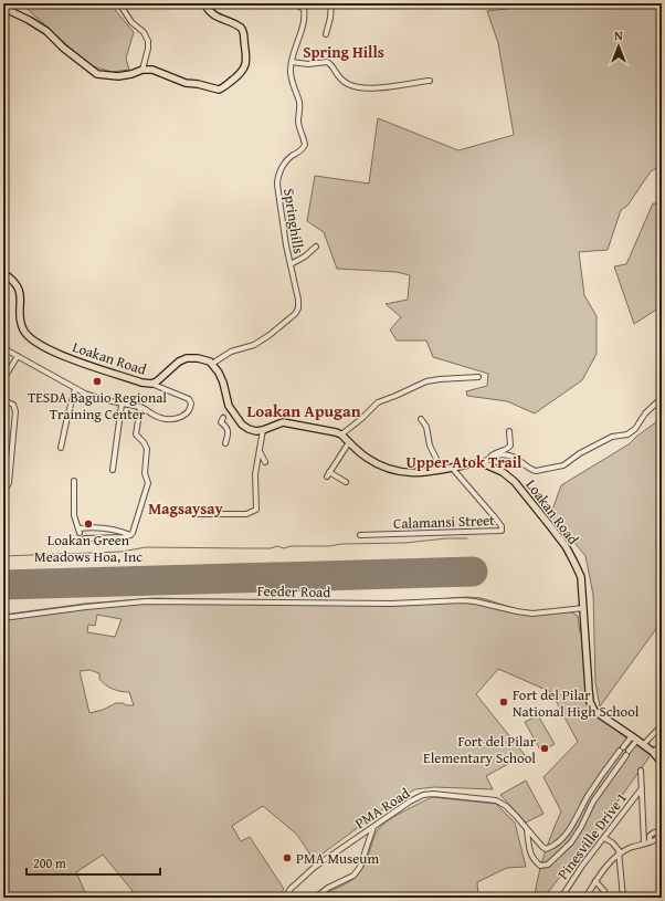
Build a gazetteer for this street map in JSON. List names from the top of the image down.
{
  "streets": {
    "main road": ["Loakan Road"],
    "street": [
      "Springhills",
      "Calamansi Street",
      "Feeder Road",
      "PMA Road",
      "Pinesville Drive 1"
    ]
  },
  "crossings": [
    ["Springhills", "Loakan Road"],
    ["Loakan Road", "Feeder Road"],
    ["Loakan Road", "PMA Road"]
  ],
  "districts": [
    "Spring Hills",
    "Loakan Apugan",
    "Upper Atok Trail",
    "Magsaysay"
  ],
  "places": [
    "TESDA Baguio Regional Training Center",
    "Loakan Green Meadows Hoa, Inc",
    "Fort del Pilar National High School",
    "Fort del Pilar Elementary School",
    "PMA Museum"
  ],
  "scale_bar": "200 m",
  "north": "top"
}
